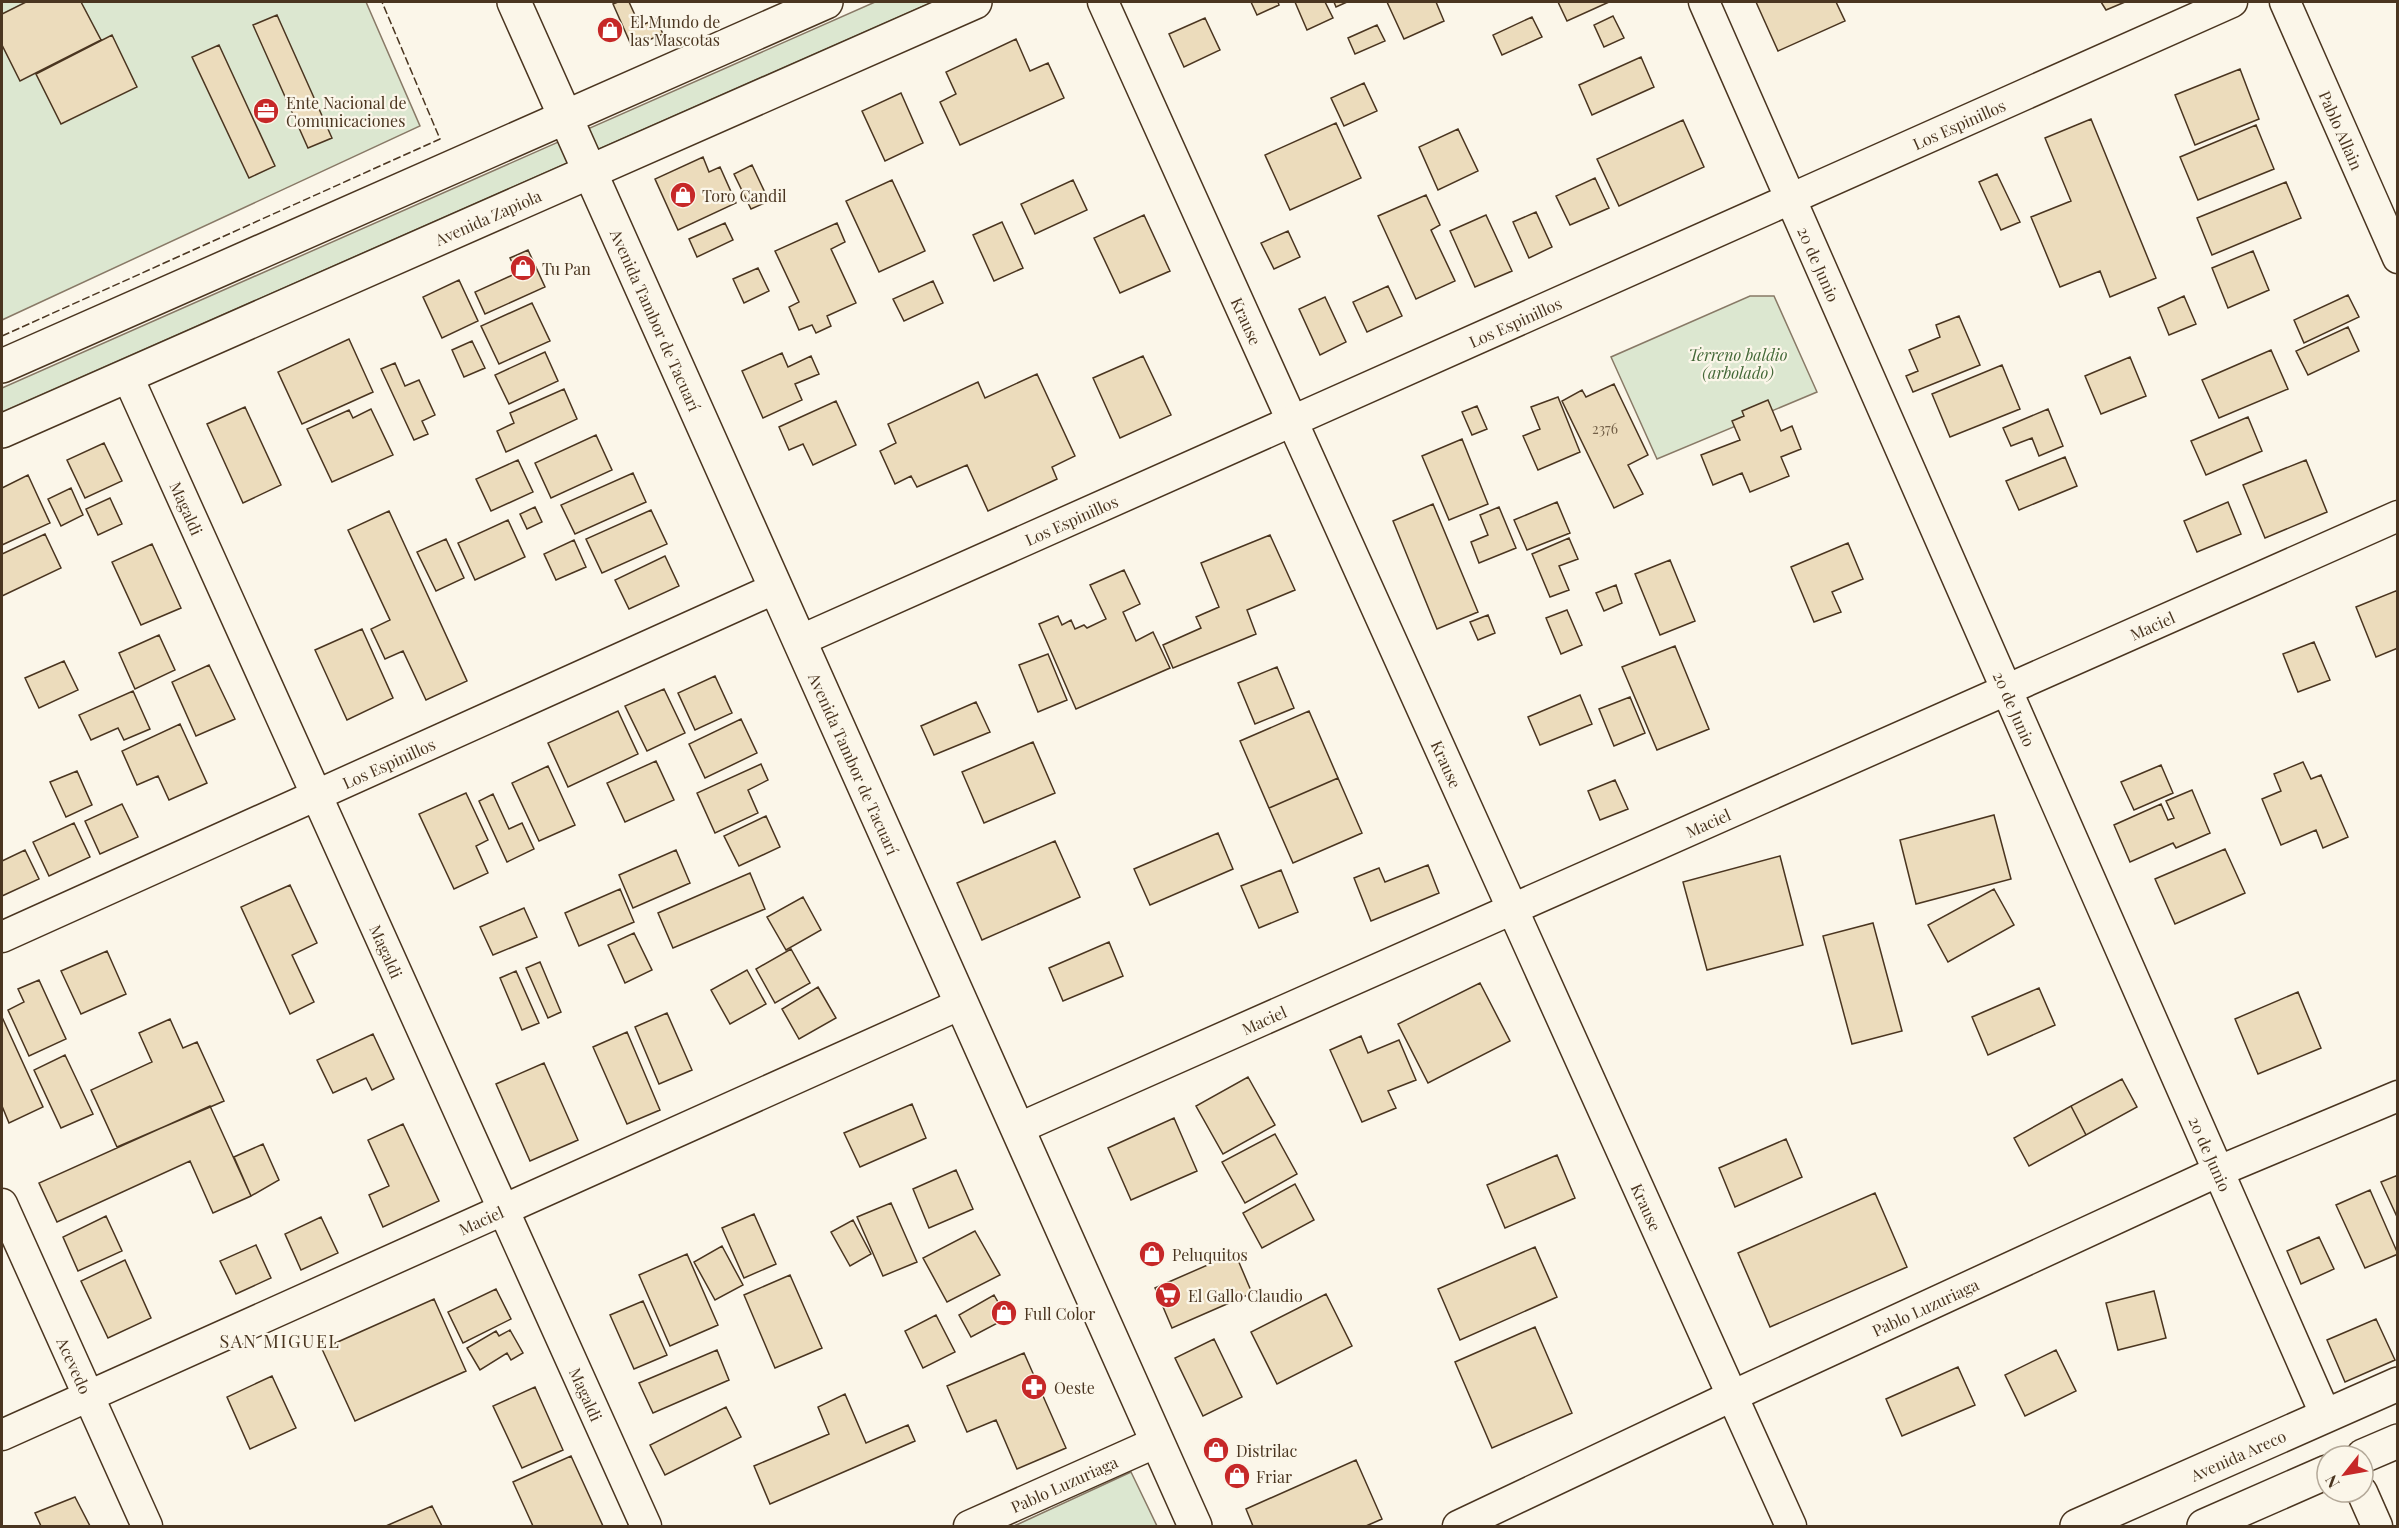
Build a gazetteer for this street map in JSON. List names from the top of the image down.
{
  "streets": {
    "main road": ["Avenida Zapiola", "Avenida Tambor de Tacuarí", "Avenida Areco"],
    "street": [
      "Los Espinillos",
      "Pablo Allain",
      "20 de Junio",
      "Krause",
      "Magaldi",
      "Maciel",
      "Pablo Luzuriaga",
      "Acevedo"
    ]
  },
  "crossings": [
    ["Los Espinillos", "20 de Junio"],
    ["Los Espinillos", "Avenida Tambor de Tacuarí"],
    ["Los Espinillos", "Krause"],
    ["Los Espinillos", "Magaldi"],
    ["Avenida Zapiola", "Avenida Tambor de Tacuarí"],
    ["Avenida Zapiola", "Magaldi"],
    ["20 de Junio", "Maciel"],
    ["20 de Junio", "Pablo Luzuriaga"],
    ["20 de Junio", "Avenida Areco"],
    ["Avenida Tambor de Tacuarí", "Maciel"],
    ["Avenida Tambor de Tacuarí", "Pablo Luzuriaga"],
    ["Krause", "Maciel"],
    ["Krause", "Pablo Luzuriaga"],
    ["Magaldi", "Maciel"],
    ["Maciel", "Acevedo"]
  ],
  "districts": ["SAN MIGUEL"],
  "parks": ["Terreno baldio (arbolado)"],
  "places": {
    "shop": [
      "El Mundo de las Mascotas",
      "Toro Candil",
      "Tu Pan",
      "Peluquitos",
      "Full Color",
      "Distrilac",
      "Friar"
    ],
    "office": ["Ente Nacional de Comunicaciones"],
    "supermarket": ["El Gallo Claudio"],
    "pharmacy": ["Oeste"]
  },
  "house_numbers": ["2376"],
  "north": "bottom left"
}
